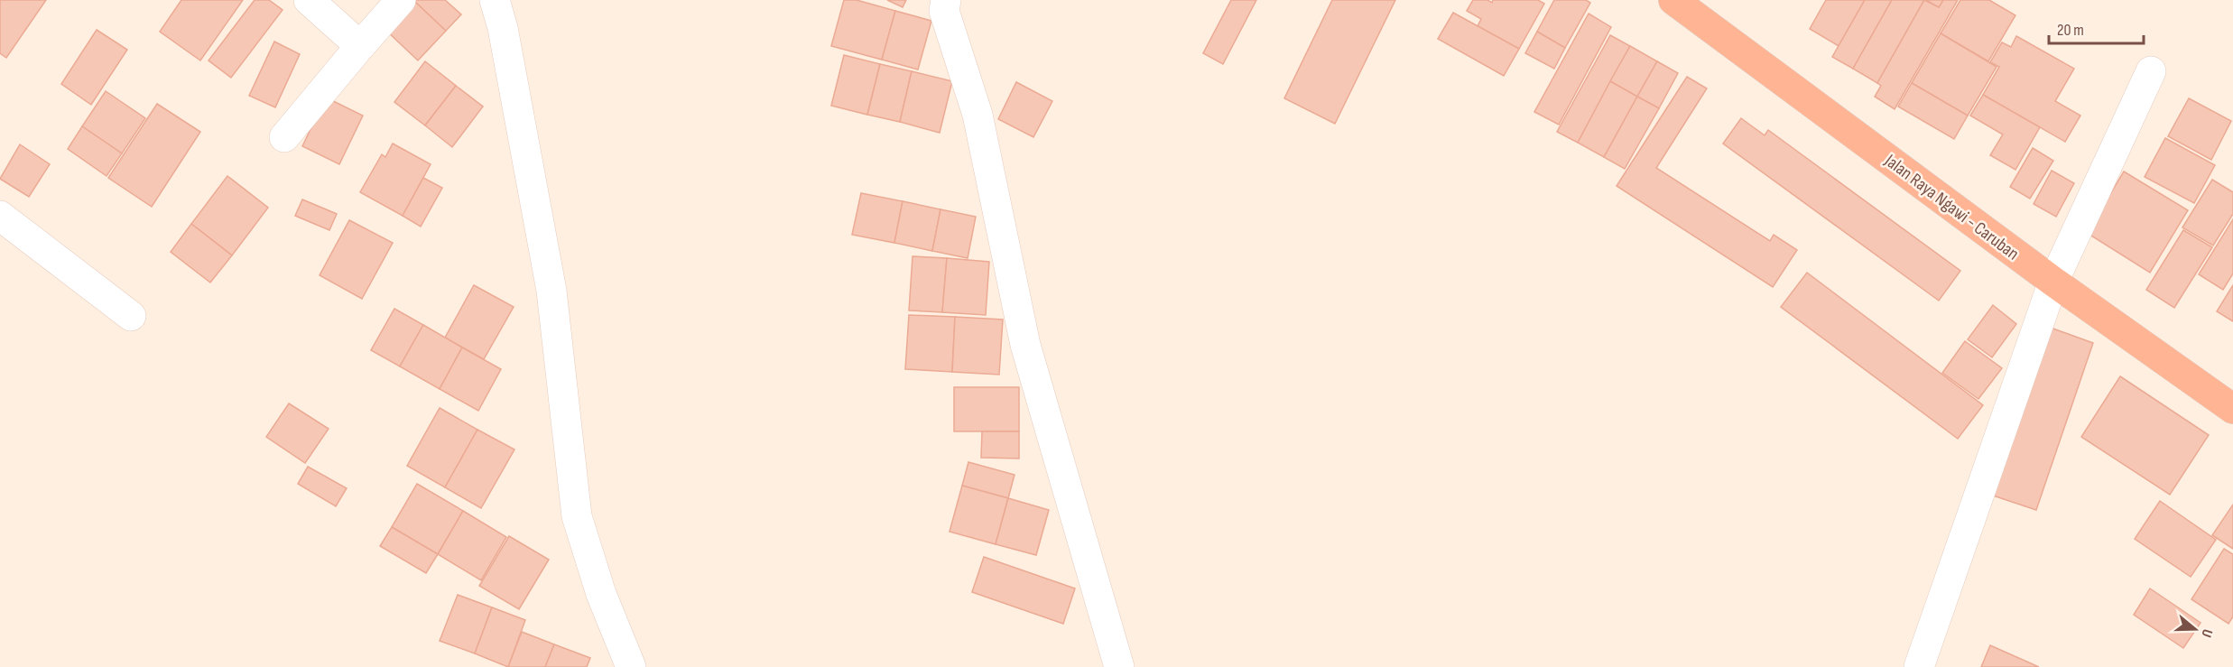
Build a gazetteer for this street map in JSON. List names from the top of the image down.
{
  "streets": {
    "highway": ["Jalan Raya Ngawi - Caruban"]
  },
  "scale_bar": "20 m",
  "north": "right"
}
